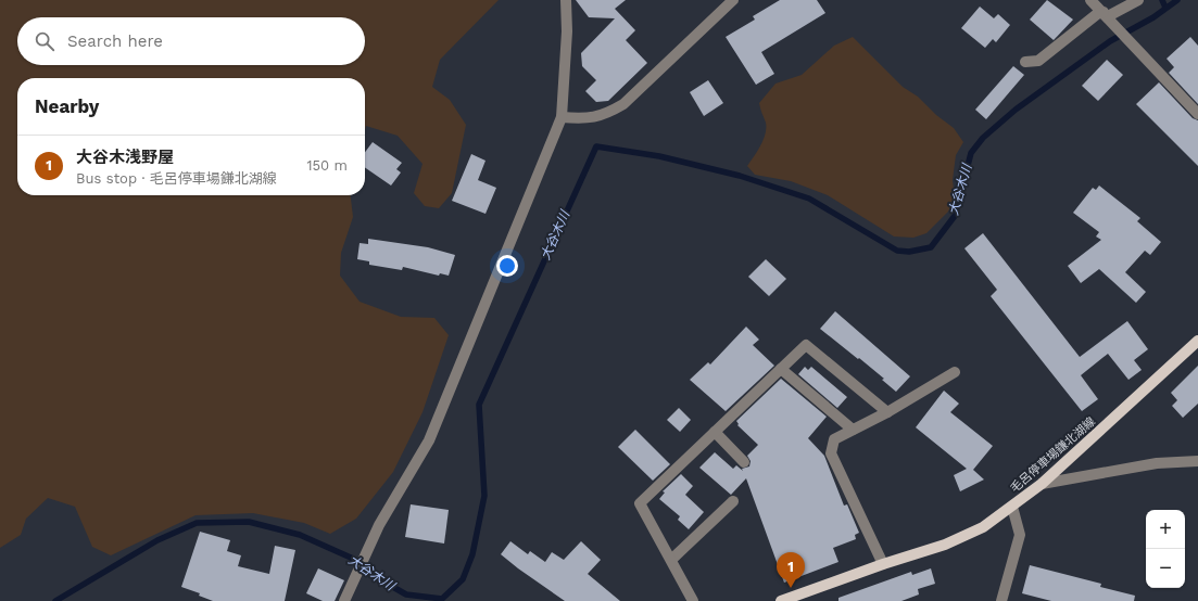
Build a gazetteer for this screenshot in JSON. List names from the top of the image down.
{
  "streets": {
    "main road": ["毛呂停車場鎌北湖線"]
  },
  "water": ["大谷木川"],
  "page": {
    "search": "Search here",
    "heading": "Nearby",
    "list": [
      {
        "mark": "1",
        "name": "大谷木浅野屋",
        "note": "Bus stop · 毛呂停車場鎌北湖線",
        "value": "150 m"
      }
    ],
    "map_buttons": ["+", "−"],
    "pins": "1"
  }
}
